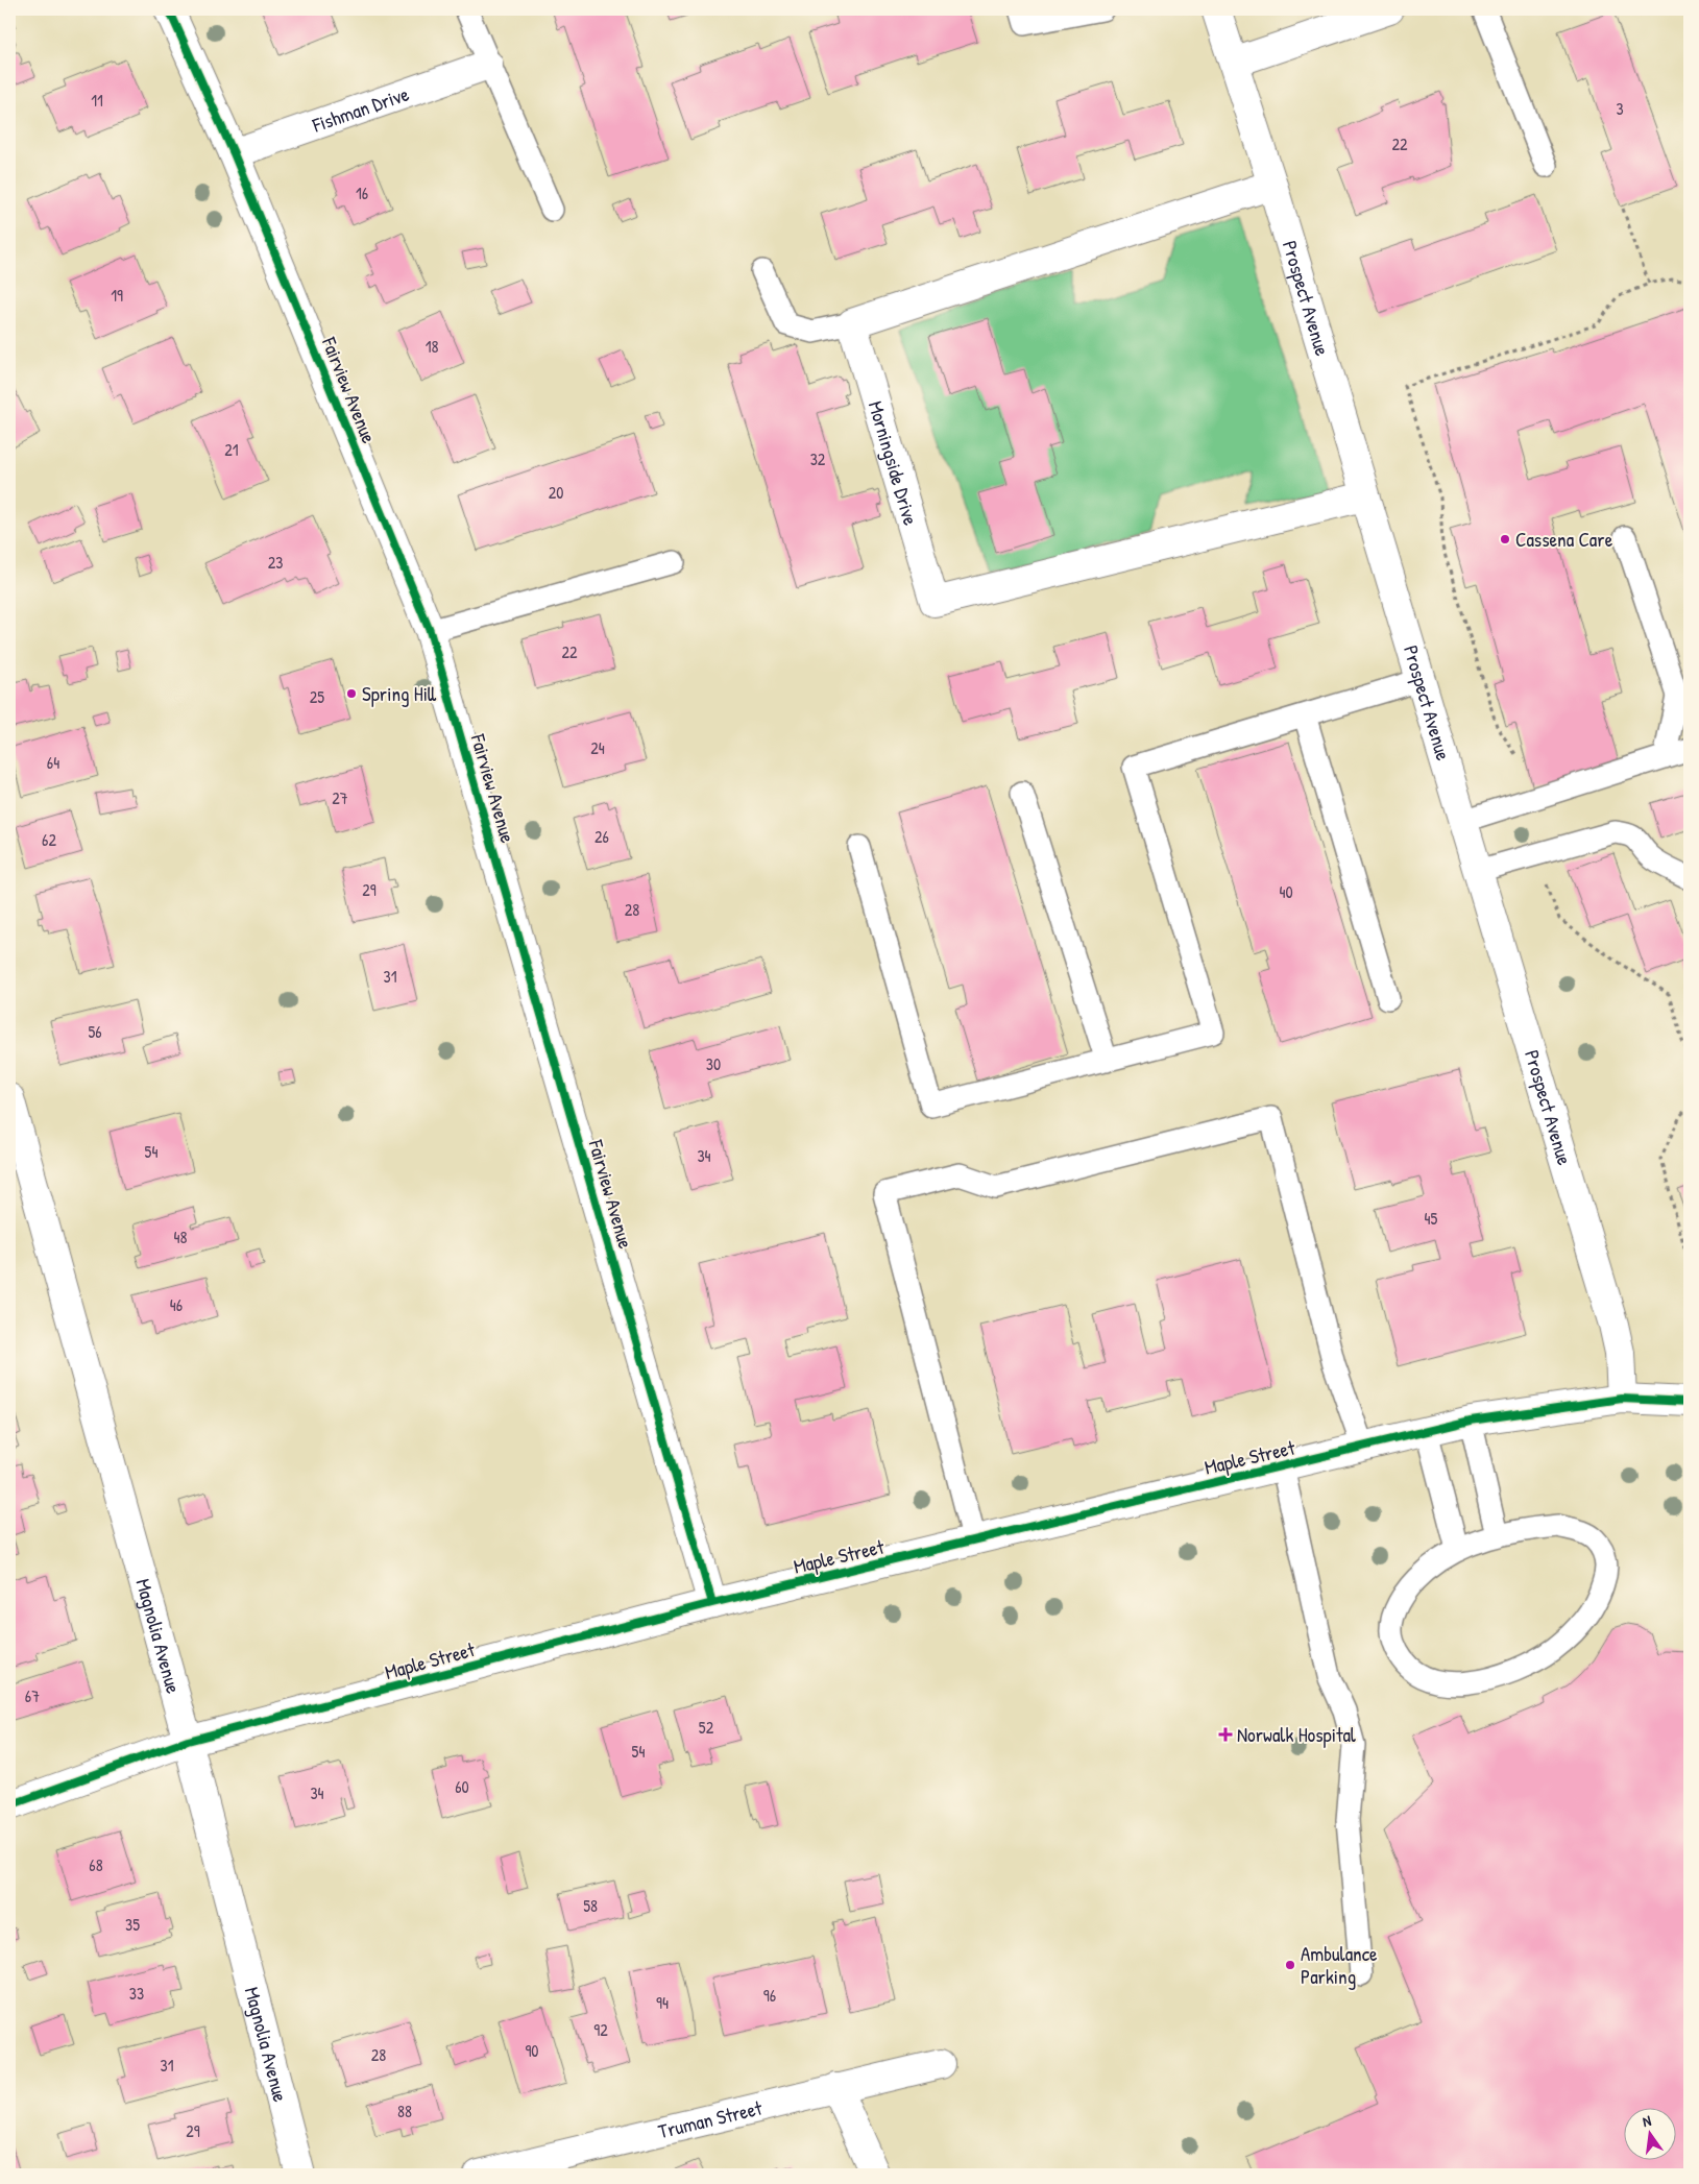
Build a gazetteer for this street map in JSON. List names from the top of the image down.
{
  "streets": {
    "street": [
      "Fishman Drive",
      "Prospect Avenue",
      "Fairview Avenue",
      "Morningside Drive",
      "Maple Street",
      "Magnolia Avenue",
      "Truman Street"
    ]
  },
  "crossings": [
    ["Fishman Drive", "Fairview Avenue"],
    ["Prospect Avenue", "Morningside Drive"],
    ["Prospect Avenue", "Maple Street"],
    ["Fairview Avenue", "Maple Street"],
    ["Maple Street", "Magnolia Avenue"]
  ],
  "places": {
    "other": ["Cassena Care", "Spring Hill", "Ambulance Parking"],
    "health": ["Norwalk Hospital"]
  },
  "house_numbers": [
    "11",
    "3",
    "22",
    "16",
    "19",
    "18",
    "21",
    "32",
    "20",
    "23",
    "22",
    "25",
    "24",
    "64",
    "27",
    "26",
    "62",
    "29",
    "40",
    "28",
    "31",
    "56",
    "30",
    "54",
    "34",
    "45",
    "48",
    "46",
    "67",
    "52",
    "54",
    "60",
    "34",
    "68",
    "58",
    "35",
    "33",
    "96",
    "94",
    "92",
    "90",
    "28",
    "31",
    "88",
    "29"
  ],
  "north": "top"
}
